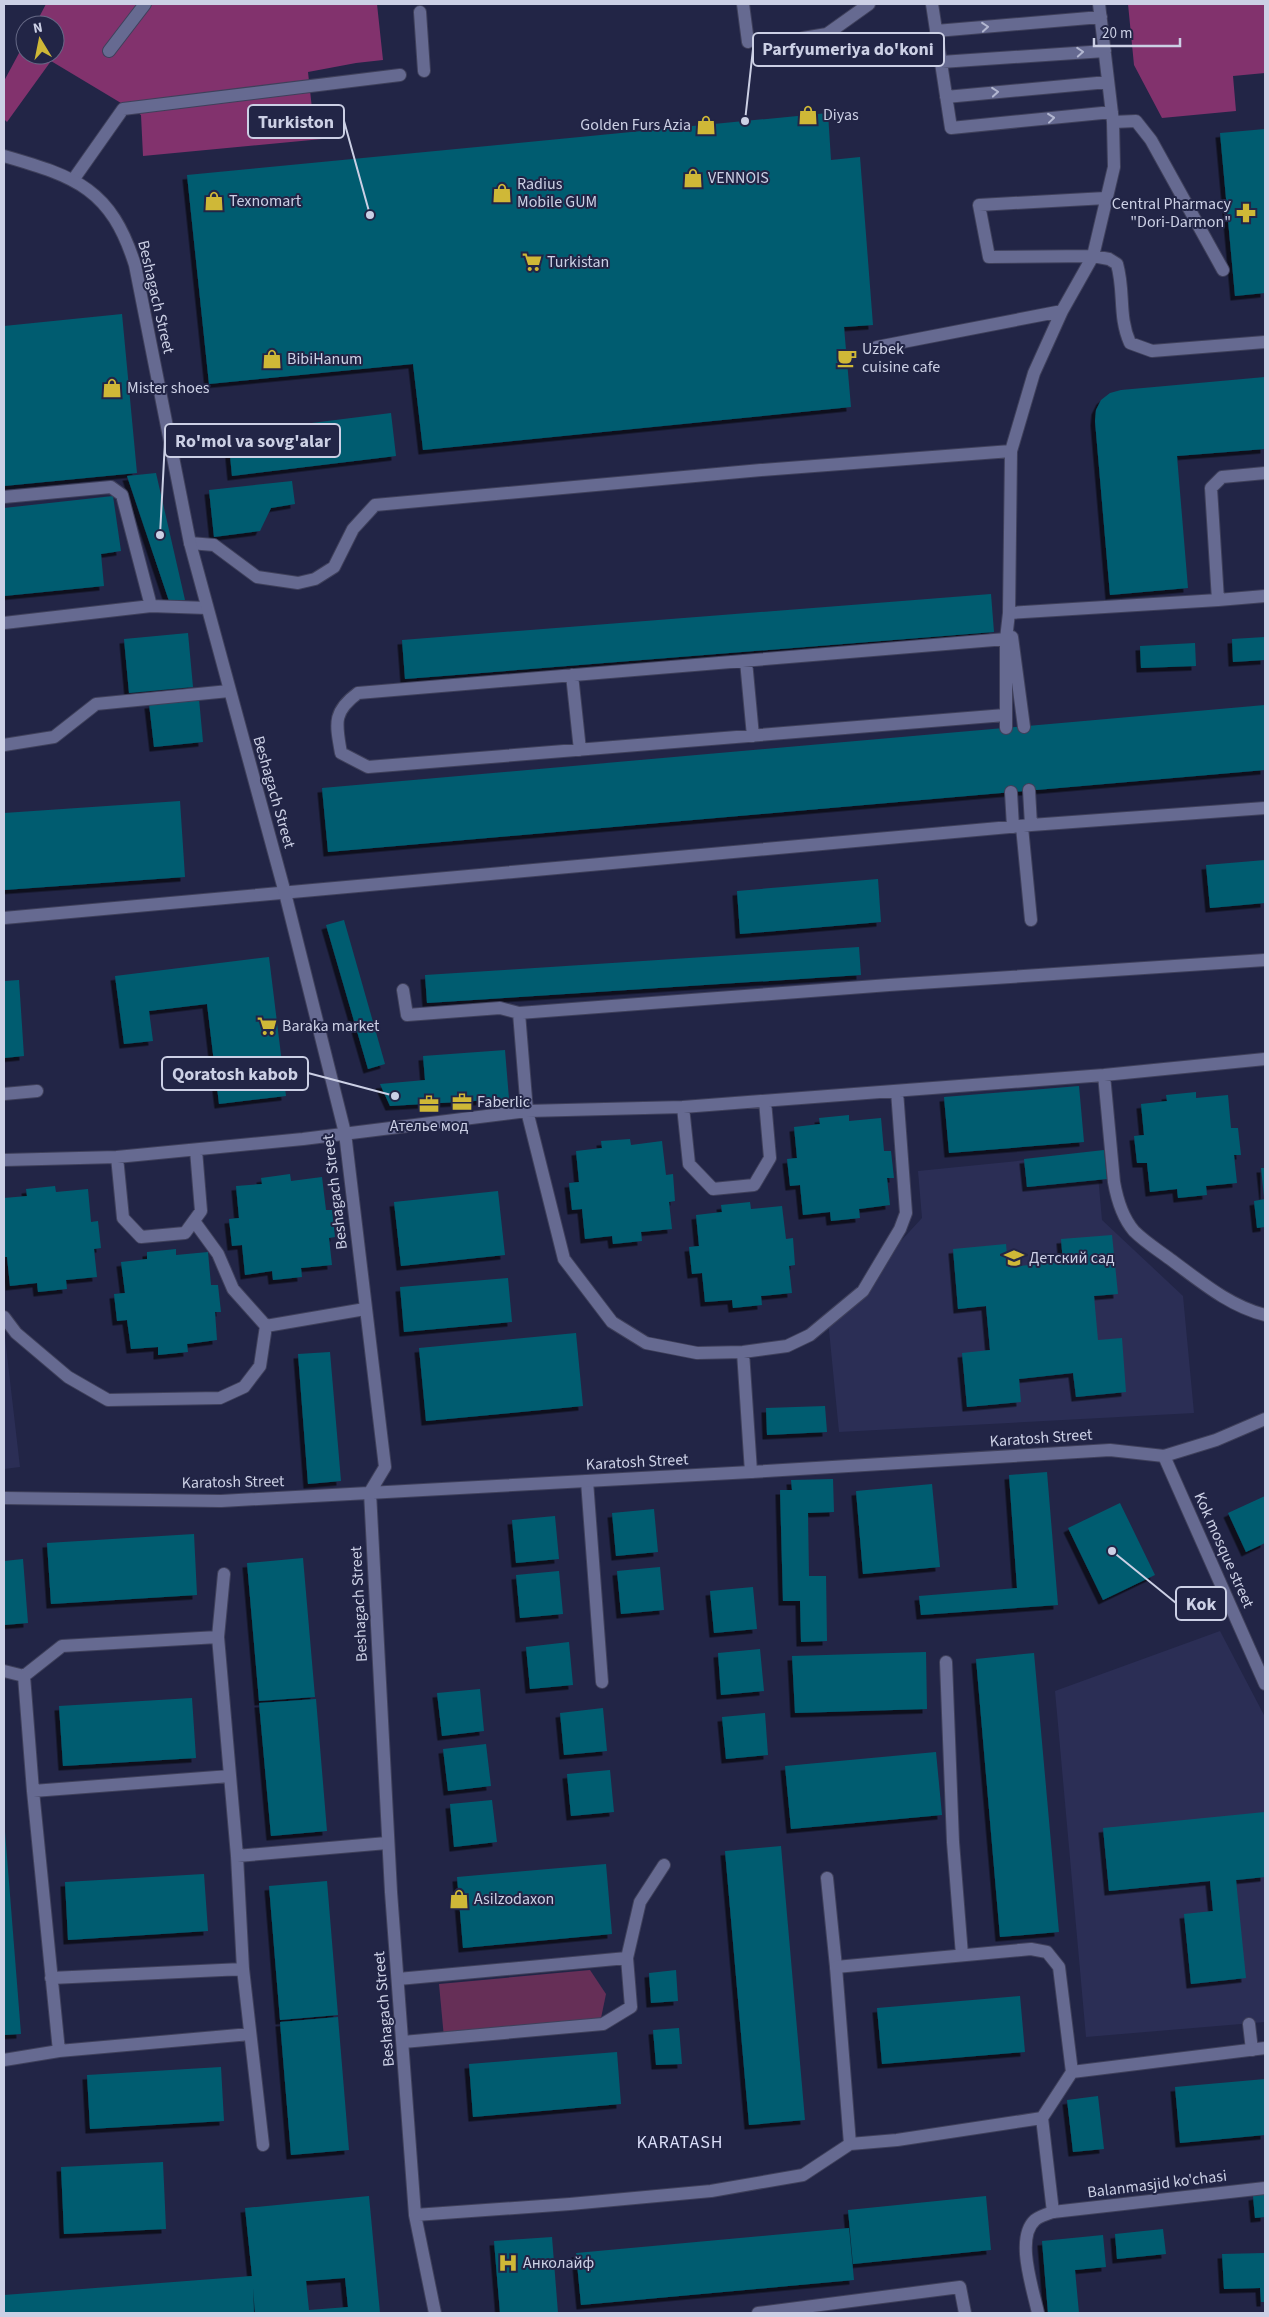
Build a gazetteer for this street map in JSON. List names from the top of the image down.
{
  "streets": {
    "street": [
      "Beshagach Street",
      "Karatosh Street",
      "Kok mosque street",
      "Balanmasjid ko'chasi"
    ]
  },
  "crossings": [
    ["Beshagach Street", "Karatosh Street"],
    ["Karatosh Street", "Kok mosque street"]
  ],
  "districts": ["KARATASH"],
  "places": {
    "shop": [
      "Diyas",
      "Golden Furs Azia",
      "VENNOIS",
      "Radius Mobile GUM",
      "Texnomart",
      "BibiHanum",
      "Mister shoes",
      "Asilzodaxon"
    ],
    "other": [
      "Parfyumeriya do'koni",
      "Turkiston",
      "Ro'mol va sovg'alar",
      "Qoratosh kabob",
      "Kok"
    ],
    "pharmacy": ["Central Pharmacy \"Dori-Darmon\""],
    "supermarket": ["Turkistan", "Baraka market"],
    "cafe": ["Uzbek cuisine cafe"],
    "office": ["Faberlic", "Ателье мод"],
    "school or university": ["Детский сад"],
    "hospital": ["Анколайф"]
  },
  "scale_bar": "20 m",
  "north": "top"
}
